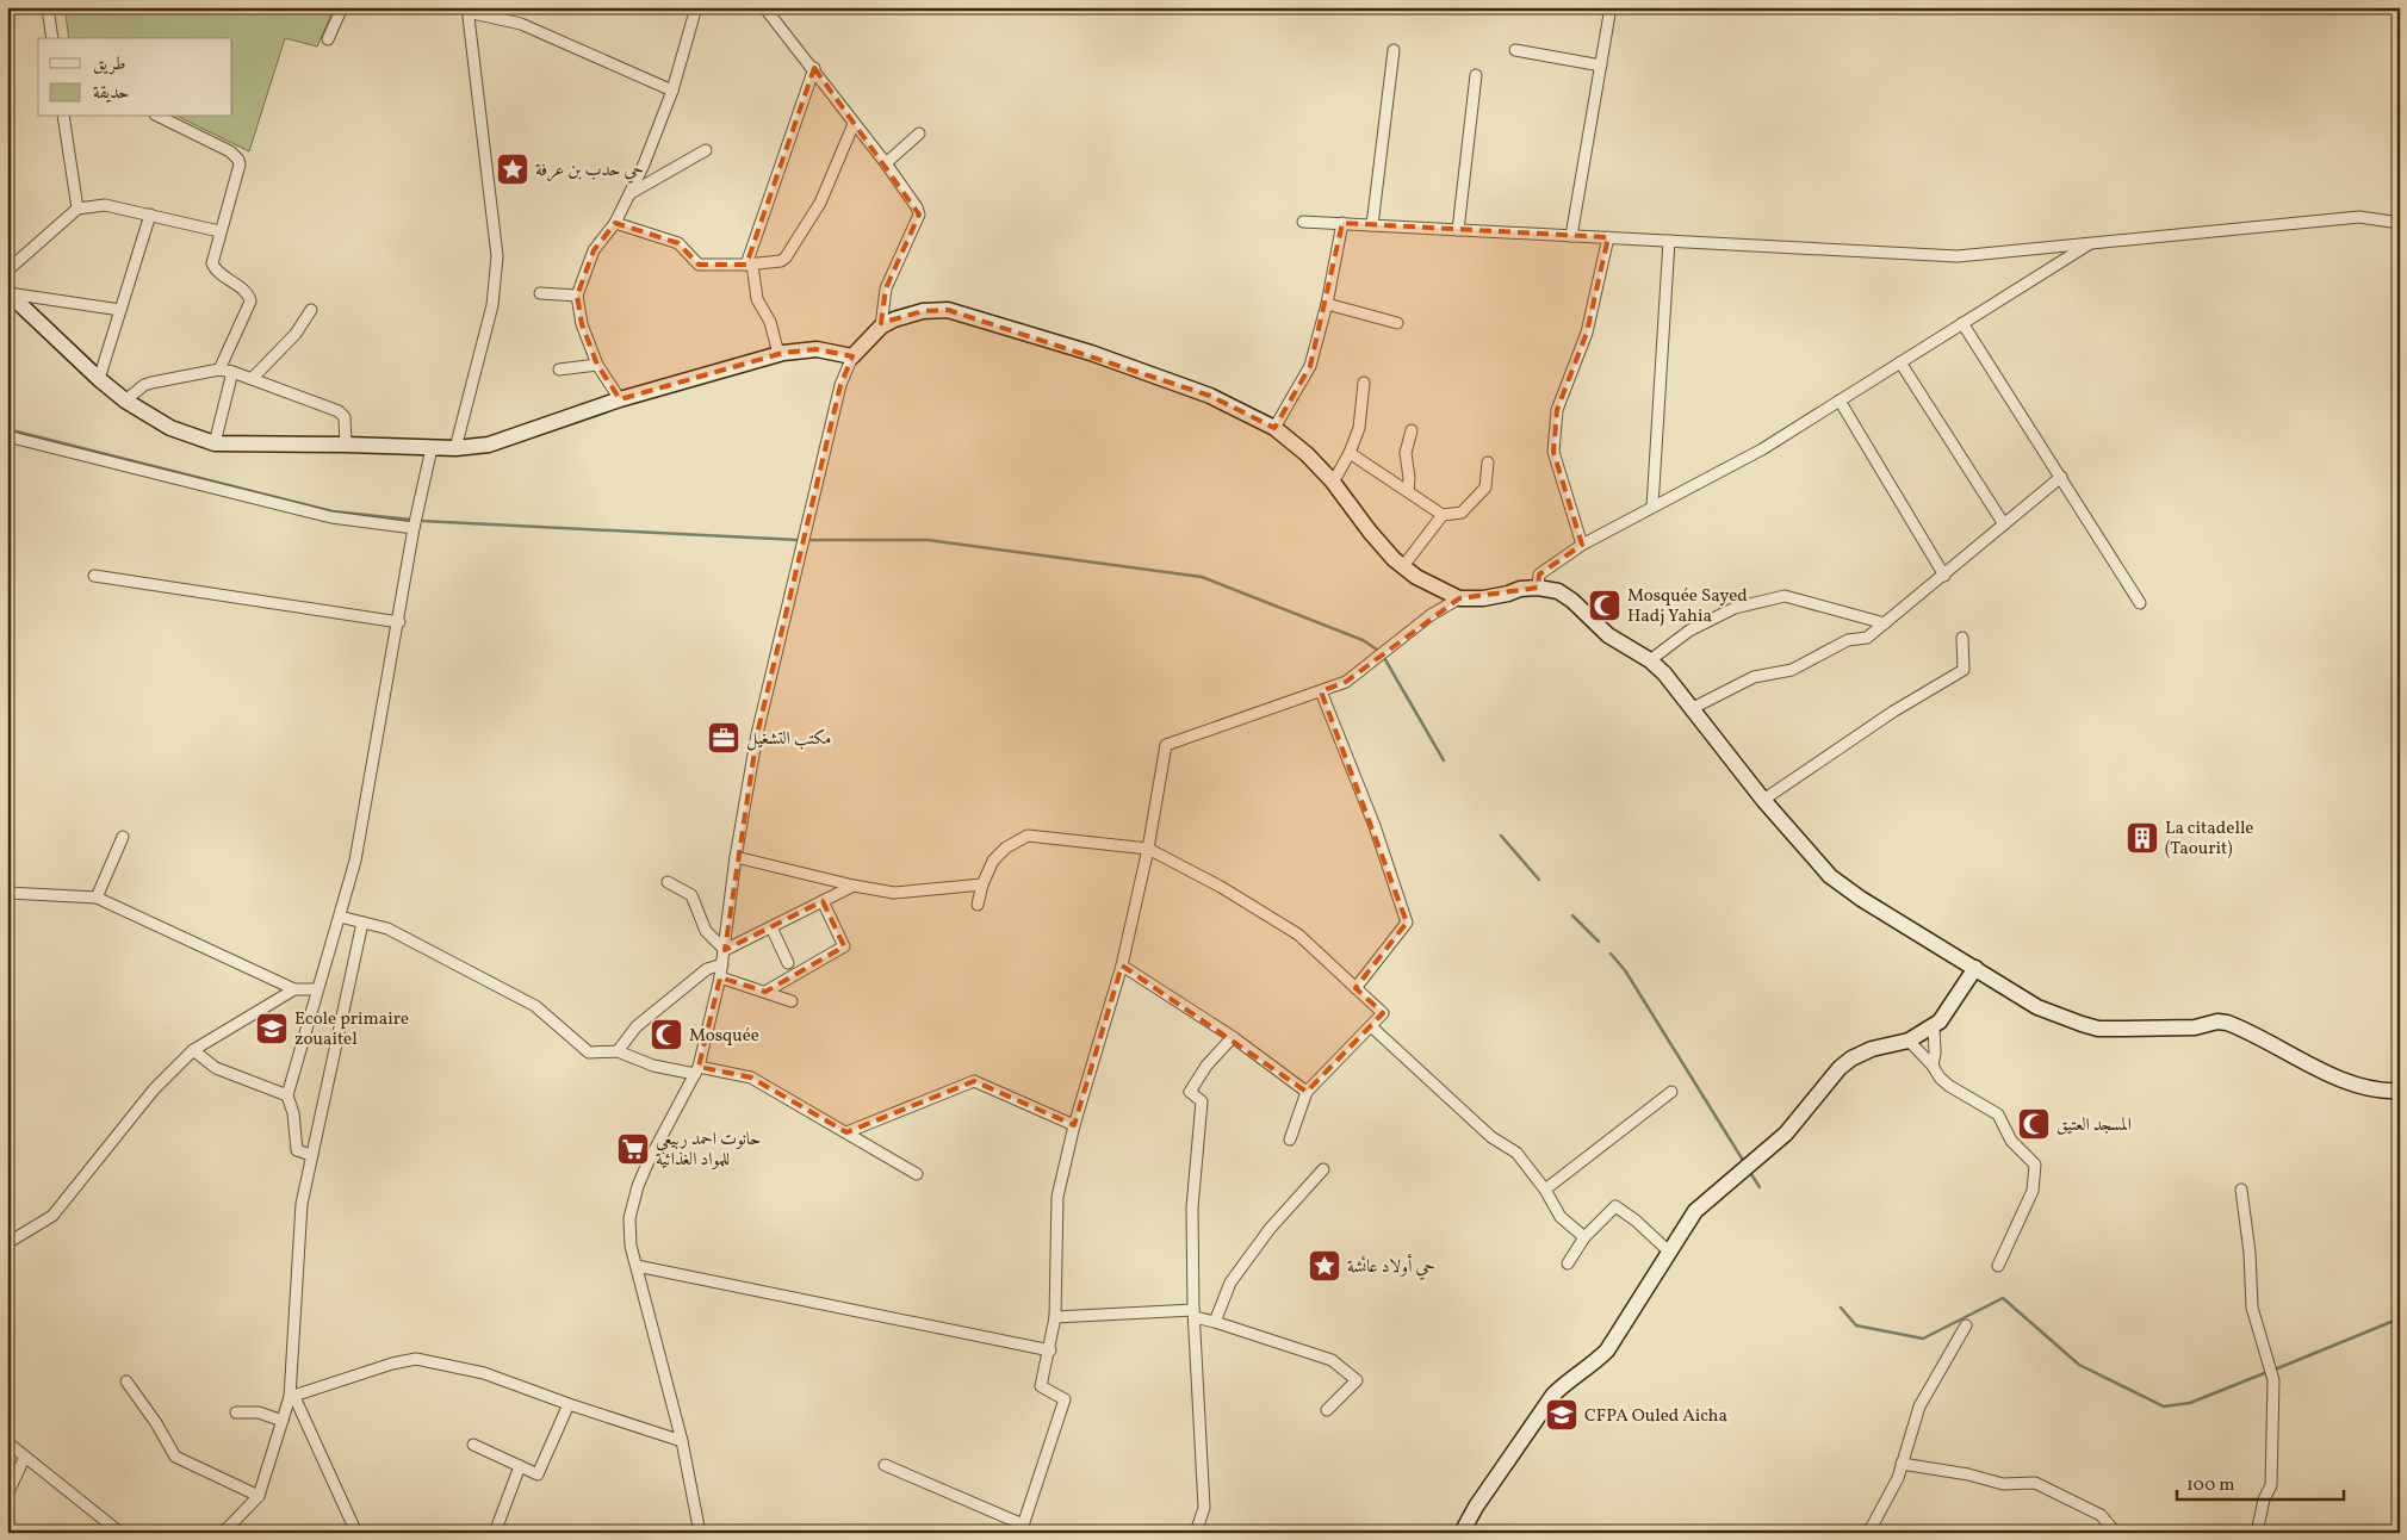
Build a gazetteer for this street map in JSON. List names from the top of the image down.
{
  "places": {
    "place": ["حي حدب بن عرفة", "حي أولاد عائشة"],
    "mosque": ["Mosquée Sayed Hadj Yahia", "Mosquée", "المسجد العتيق"],
    "office": ["مكتب التشغيل"],
    "building": ["La citadelle (Taourit)"],
    "school or university": ["Ecole primaire zouaitel", "CFPA Ouled Aicha"],
    "supermarket": ["حانوت احمد ربيعي للمواد الغذائية"]
  },
  "legend": ["طريق", "حديقة"],
  "scale_bar": "100 m"
}
